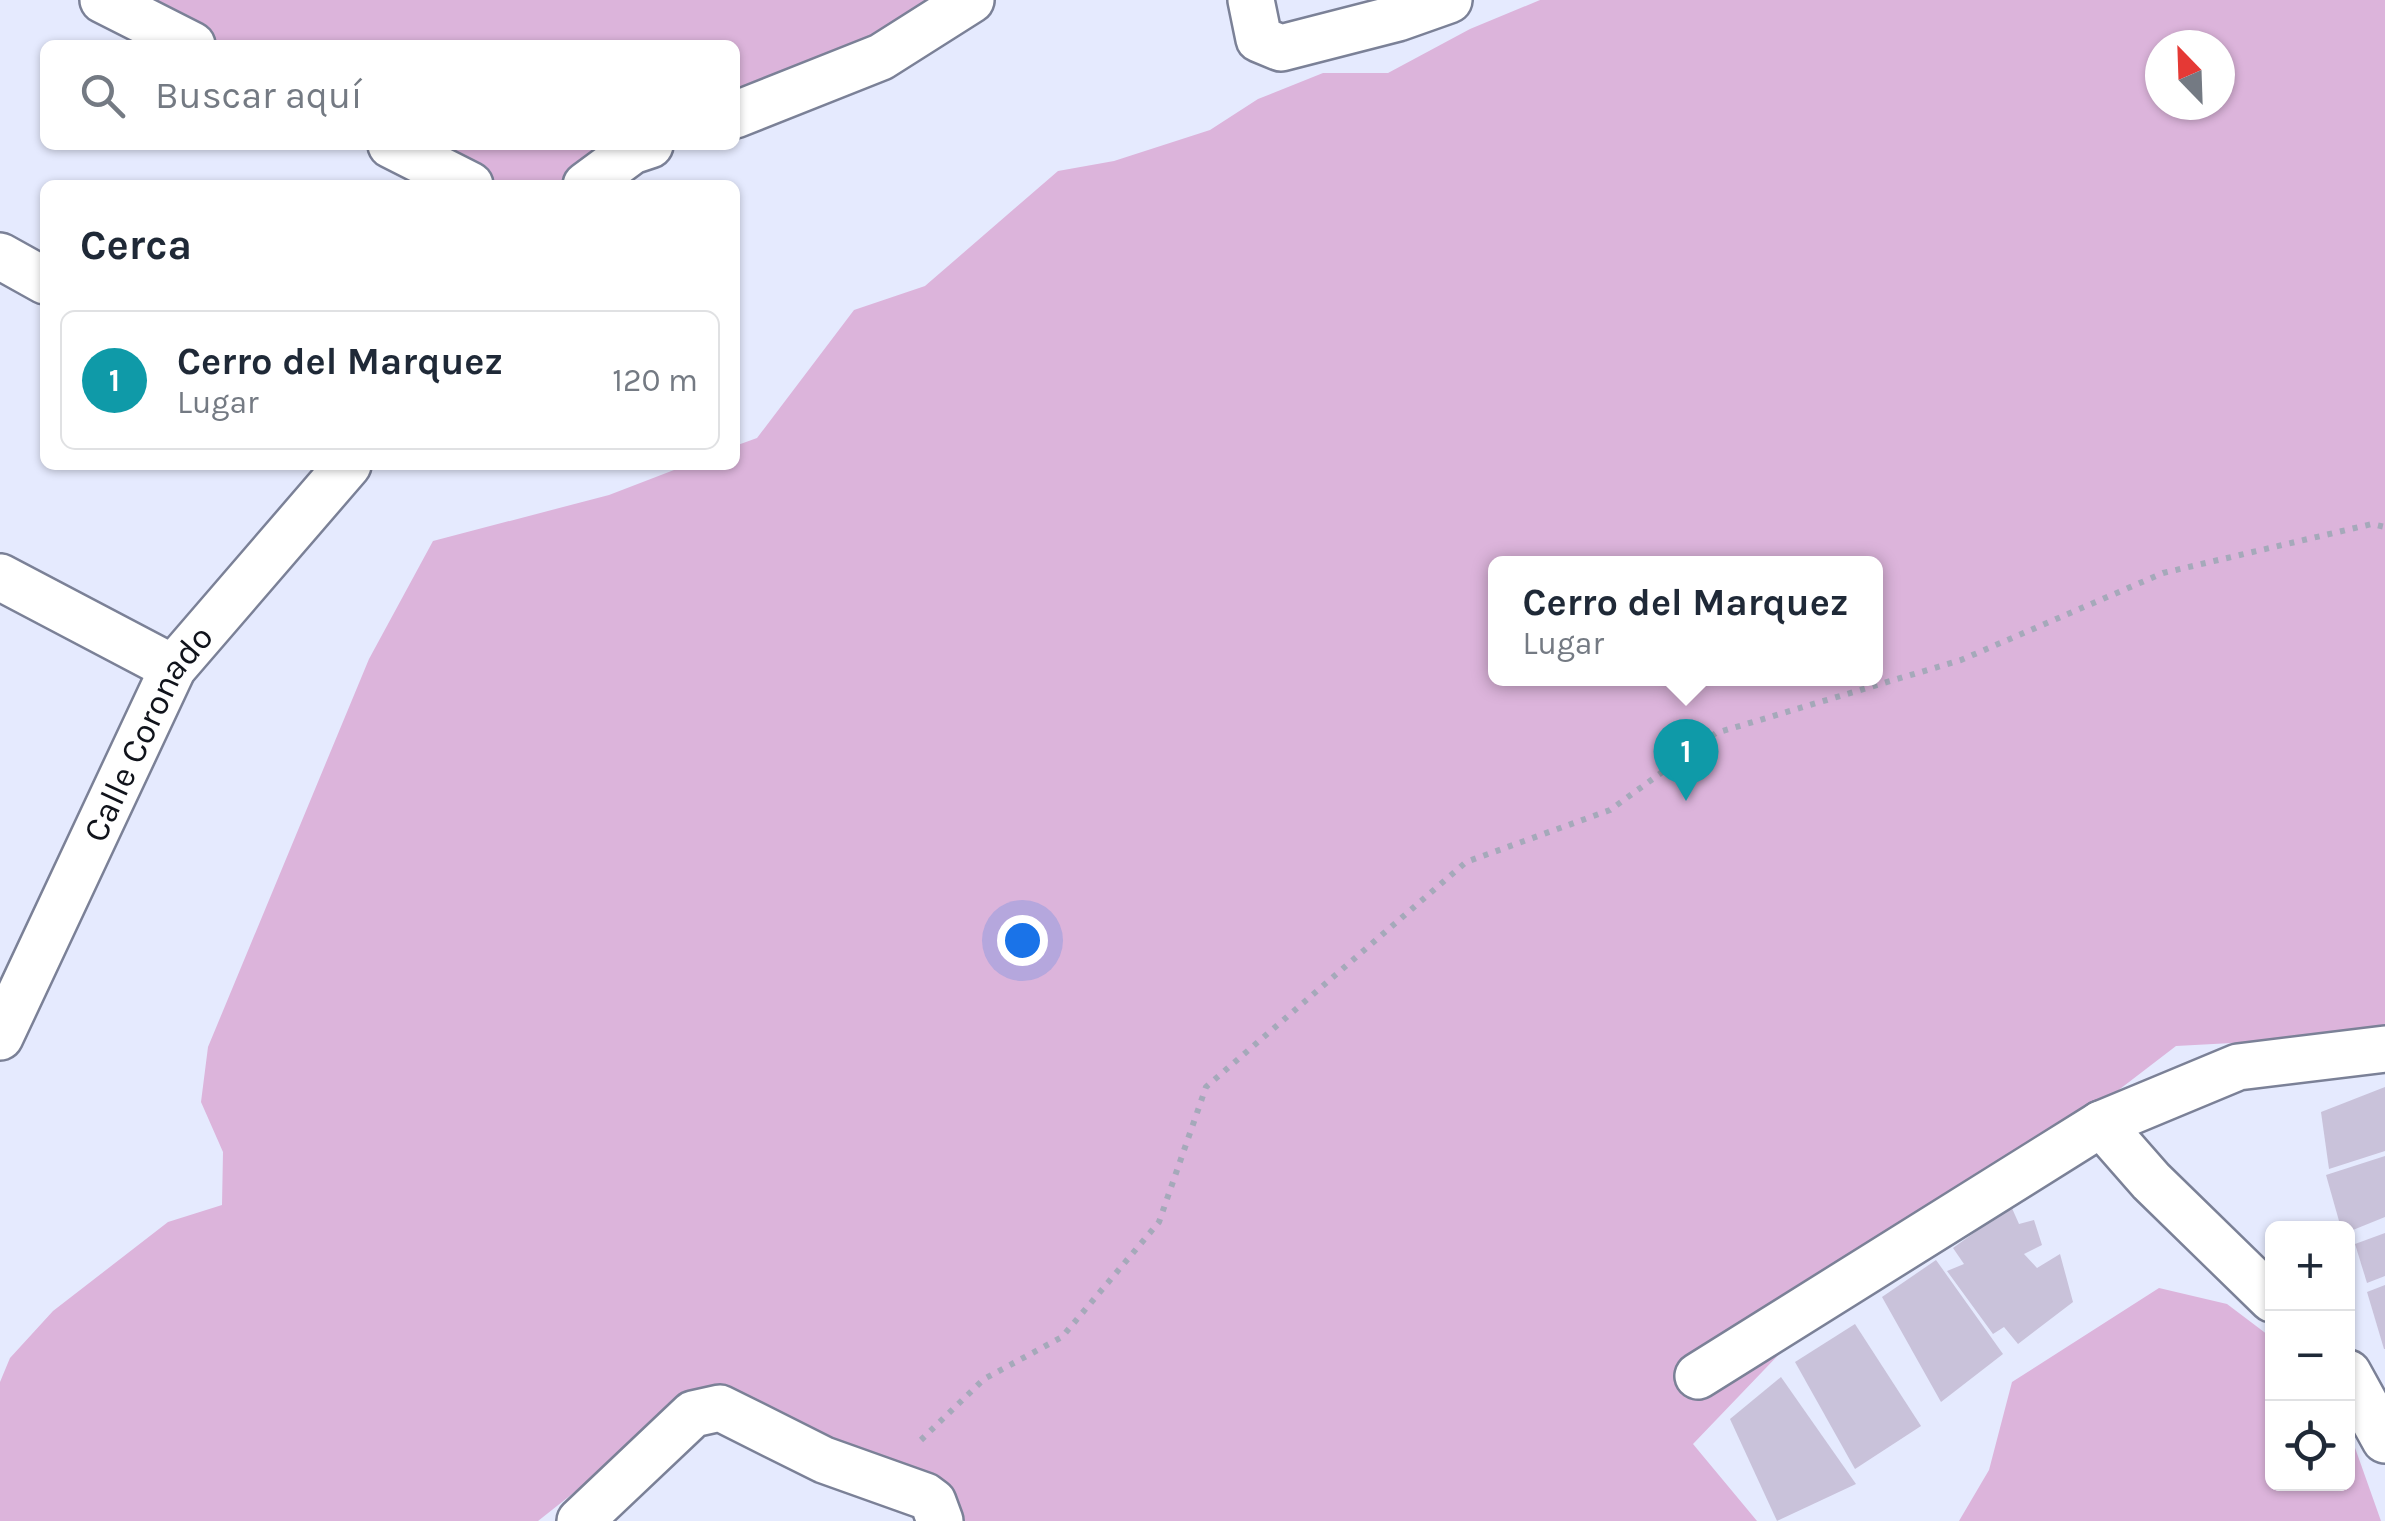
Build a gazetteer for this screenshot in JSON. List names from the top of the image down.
{
  "streets": {
    "street": ["Calle Coronado"]
  },
  "north": "top left",
  "page": {
    "search": "Buscar aquí",
    "heading": "Cerca",
    "list": [
      {
        "mark": "1",
        "name": "Cerro del Marquez",
        "note": "Lugar",
        "value": "120 m"
      }
    ],
    "popup": ["Cerro del Marquez", "Lugar"],
    "pins": "1",
    "map_buttons": ["+", "−"]
  }
}
